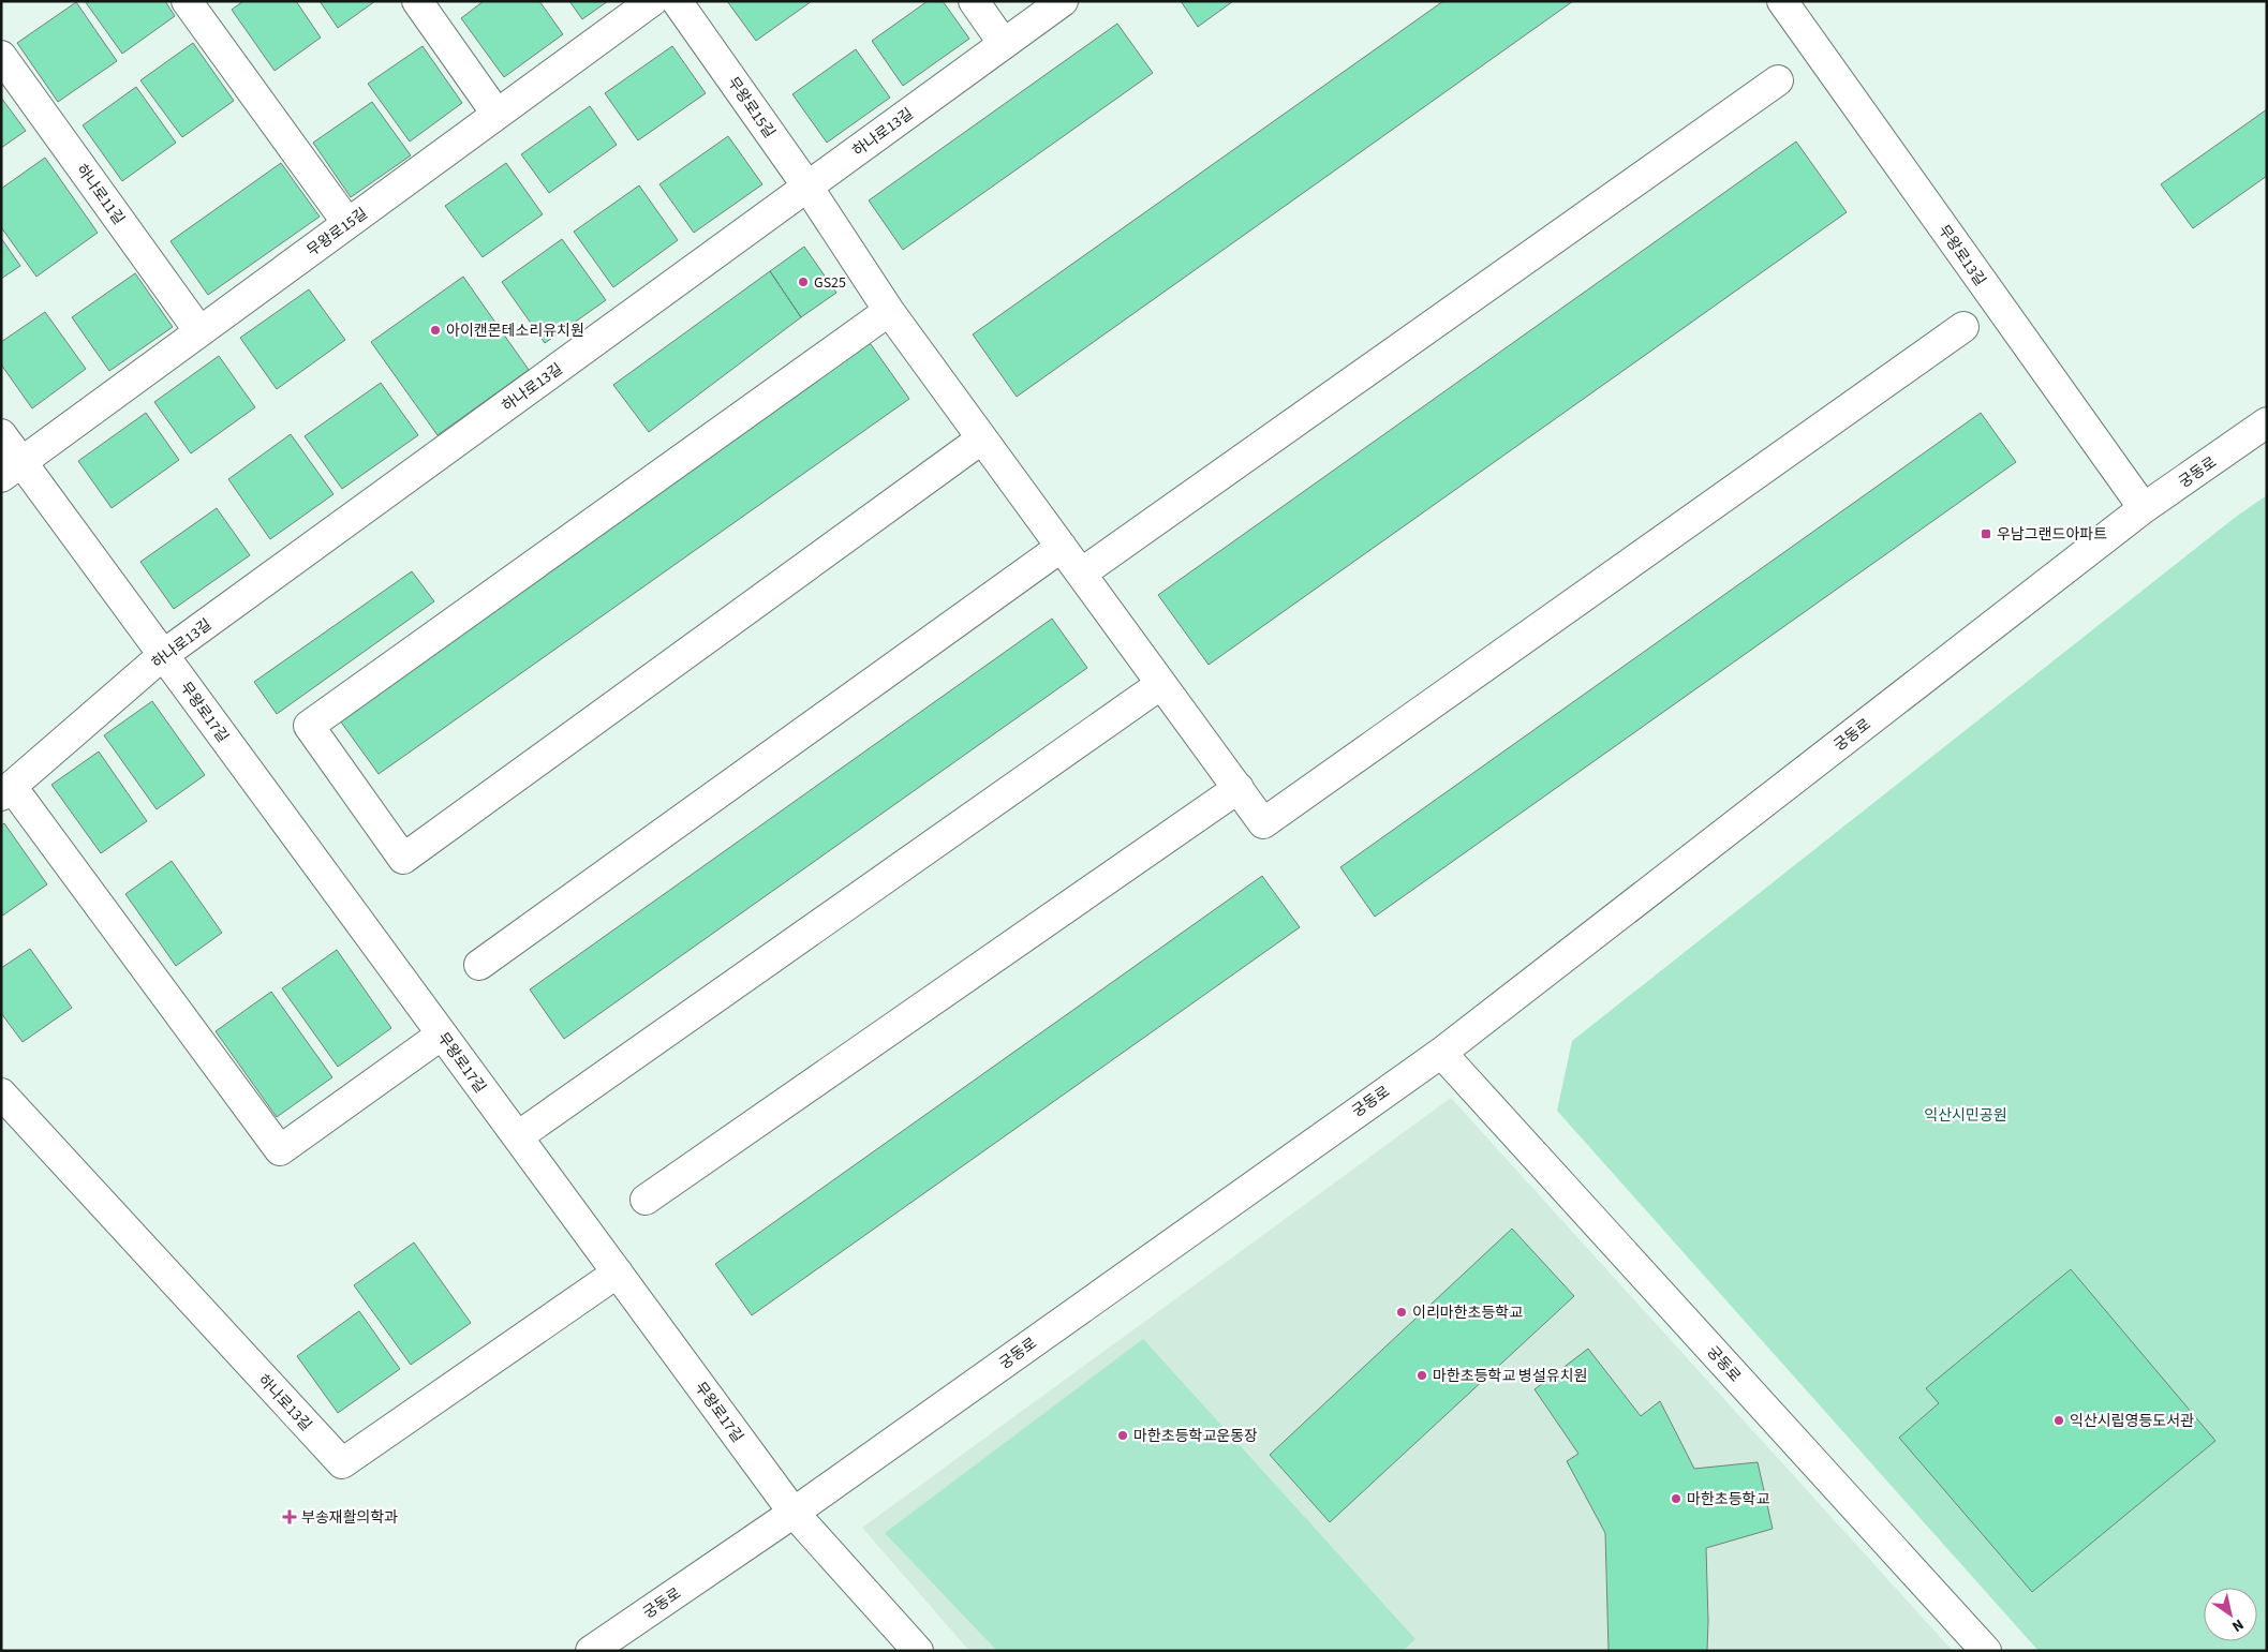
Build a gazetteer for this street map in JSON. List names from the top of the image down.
{
  "streets": {
    "street": [
      "무왕로15길",
      "하나로13길",
      "하나로11길",
      "무왕로13길",
      "궁동로",
      "무왕로17길"
    ]
  },
  "crossings": [
    ["무왕로15길", "하나로13길"],
    ["무왕로15길", "하나로11길"],
    ["무왕로15길", "무왕로17길"],
    ["하나로13길", "무왕로17길"],
    ["무왕로13길", "궁동로"],
    ["궁동로", "무왕로17길"]
  ],
  "parks": ["익산시민공원"],
  "places": {
    "other": [
      "GS25",
      "아이캔몬테소리유치원",
      "이리마한초등학교",
      "마한초등학교 병설유치원",
      "익산시립영등도서관",
      "마한초등학교운동장",
      "마한초등학교"
    ],
    "transit": ["우남그랜드아파트"],
    "health": ["부송재활의학과"]
  },
  "north": "bottom right"
}
